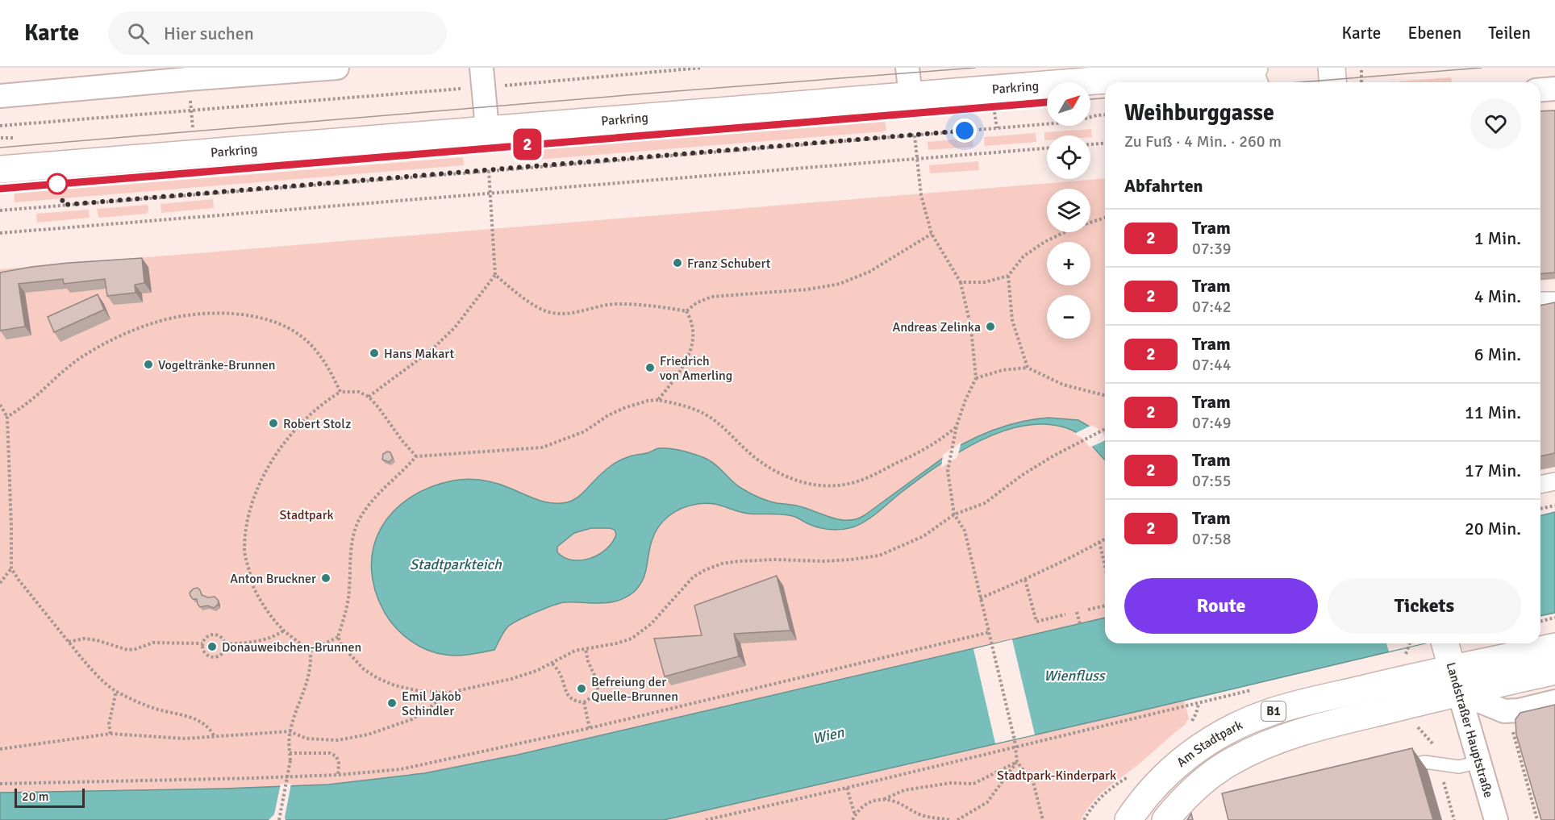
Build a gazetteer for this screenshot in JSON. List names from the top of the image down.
{
  "streets": {
    "main road": [
      "Parkring",
      "B1",
      "Landstraßer Hauptstraße",
      "Am Stadtpark"
    ]
  },
  "crossings": [
    ["B1", "Landstraßer Hauptstraße"],
    ["B1", "Am Stadtpark"],
    ["Landstraßer Hauptstraße", "Am Stadtpark"]
  ],
  "water": ["Stadtparkteich", "Wienfluss", "Wien"],
  "parks": ["Stadtpark", "Stadtpark-Kinderpark"],
  "places": [
    "Franz Schubert",
    "Andreas Zelinka",
    "Hans Makart",
    "Vogeltränke-Brunnen",
    "Friedrich von Amerling",
    "Robert Stolz",
    "Anton Bruckner",
    "Donauweibchen-Brunnen",
    "Befreiung der Quelle-Brunnen",
    "Emil Jakob Schindler"
  ],
  "lines": ["tram line 2"],
  "scale_bar": "20 m",
  "north": "top right",
  "page": {
    "header": "Karte",
    "search": "Hier suchen",
    "nav": ["Karte", "Ebenen", "Teilen"],
    "on_map": "2",
    "map_buttons": ["+", "−"],
    "heading": [
      ["Weihburggasse", "Zu Fuß · 4 Min. · 260 m"],
      "Abfahrten"
    ],
    "list": [
      {
        "mark": "2",
        "name": "Tram",
        "note": "07:39",
        "value": "1 Min."
      },
      {
        "mark": "2",
        "name": "Tram",
        "note": "07:42",
        "value": "4 Min."
      },
      {
        "mark": "2",
        "name": "Tram",
        "note": "07:44",
        "value": "6 Min."
      },
      {
        "mark": "2",
        "name": "Tram",
        "note": "07:49",
        "value": "11 Min."
      },
      {
        "mark": "2",
        "name": "Tram",
        "note": "07:55",
        "value": "17 Min."
      },
      {
        "mark": "2",
        "name": "Tram",
        "note": "07:58",
        "value": "20 Min."
      }
    ],
    "buttons": ["Route", "Tickets"],
    "scale": "20 m"
  }
}
